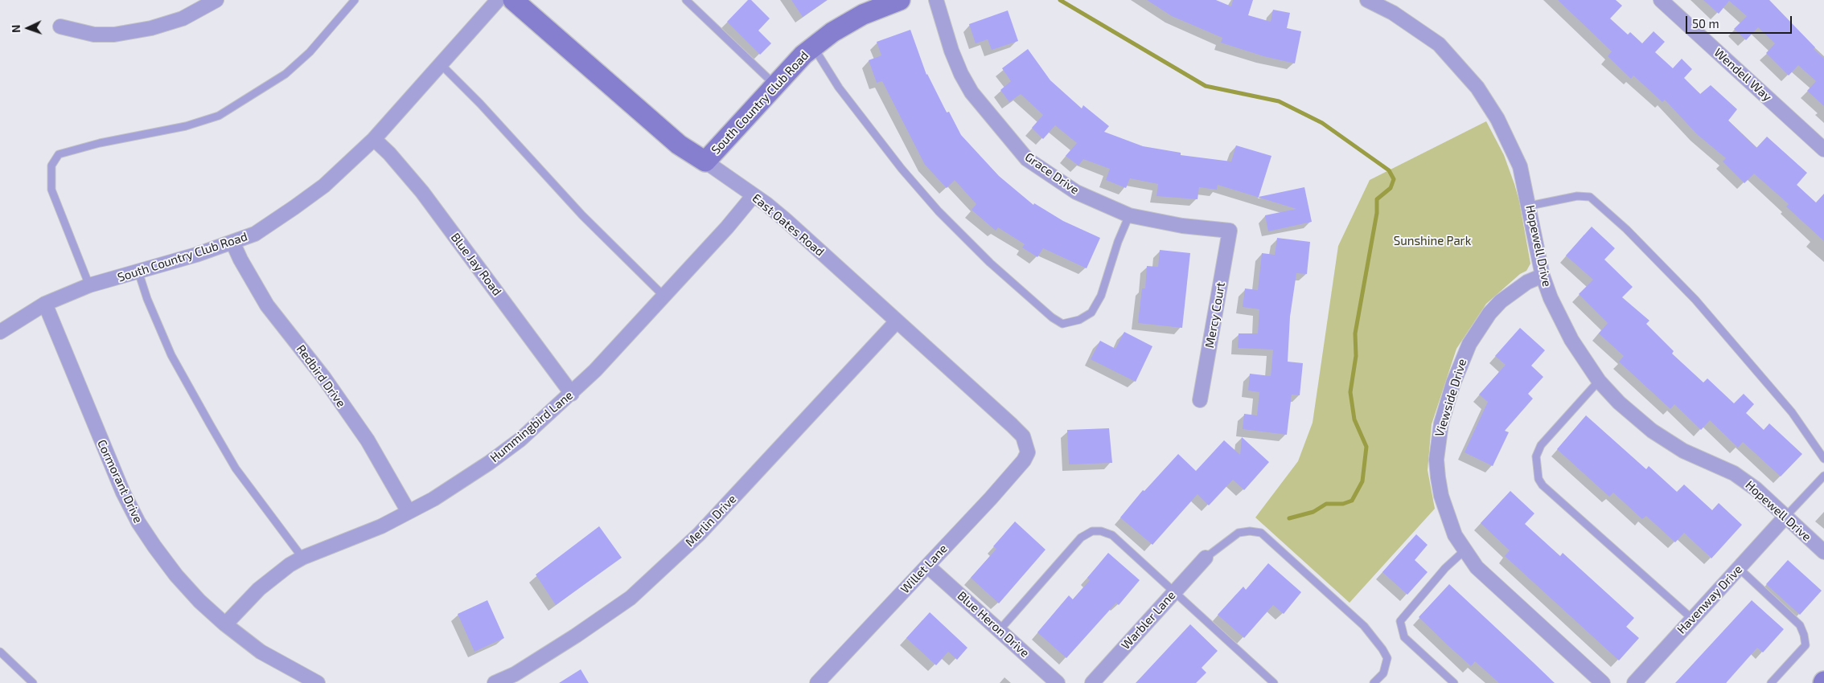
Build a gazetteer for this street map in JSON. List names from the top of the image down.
{
  "streets": {
    "street": [
      "Wendell Way",
      "South Country Club Road",
      "Grace Drive",
      "East Oates Road",
      "Hopewell Drive",
      "Blue Jay Road",
      "Mercy Court",
      "Redbird Drive",
      "Viewside Drive",
      "Hummingbird Lane",
      "Cormorant Drive",
      "Merlin Drive",
      "Willet Lane",
      "Havenway Drive",
      "Warbler Lane",
      "Blue Heron Drive"
    ]
  },
  "crossings": [
    ["South Country Club Road", "East Oates Road"],
    ["South Country Club Road", "Blue Jay Road"],
    ["South Country Club Road", "Redbird Drive"],
    ["South Country Club Road", "Cormorant Drive"],
    ["Grace Drive", "Mercy Court"],
    ["East Oates Road", "Hummingbird Lane"],
    ["East Oates Road", "Merlin Drive"],
    ["East Oates Road", "Willet Lane"],
    ["Hopewell Drive", "Viewside Drive"],
    ["Hopewell Drive", "Havenway Drive"],
    ["Blue Jay Road", "Hummingbird Lane"],
    ["Redbird Drive", "Hummingbird Lane"],
    ["Hummingbird Lane", "Cormorant Drive"],
    ["Willet Lane", "Blue Heron Drive"]
  ],
  "parks": ["Sunshine Park"],
  "scale_bar": "50 m",
  "north": "left"
}
